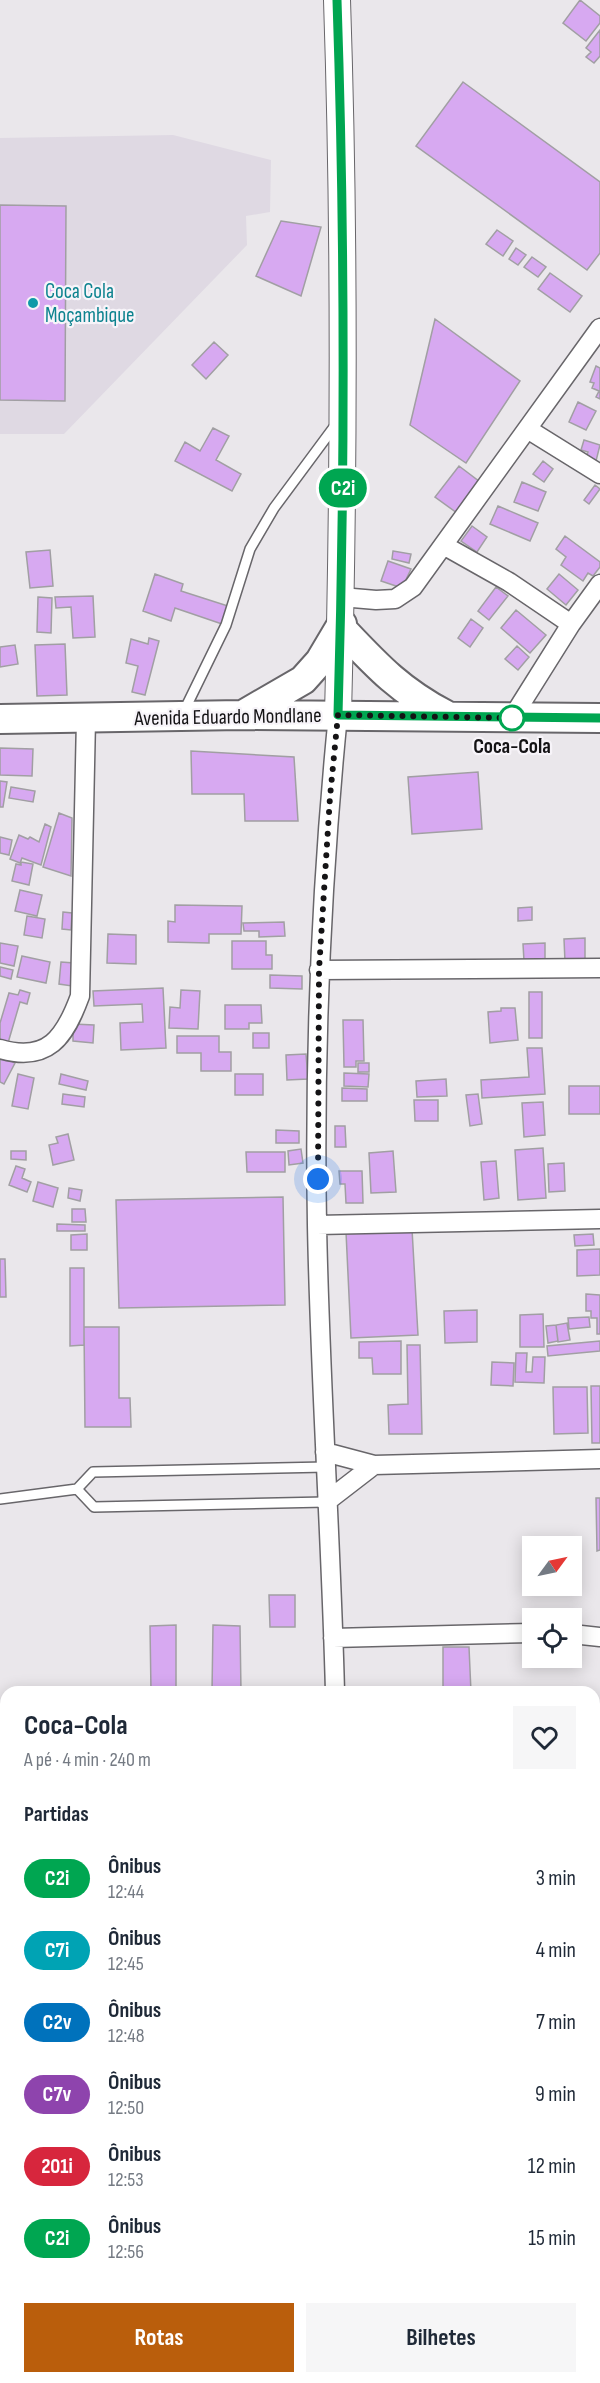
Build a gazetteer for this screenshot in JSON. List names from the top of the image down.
{
  "streets": {
    "main road": ["Avenida Eduardo Mondlane"]
  },
  "places": ["Coca Cola Moçambique", "Coca-Cola"],
  "lines": ["bus line C2i"],
  "north": "top right",
  "page": {
    "on_map": "C2i",
    "heading": [
      ["Coca-Cola", "A pé · 4 min · 240 m"],
      "Partidas"
    ],
    "list": [
      {
        "mark": "C2i",
        "name": "Ônibus",
        "note": "12:44",
        "value": "3 min"
      },
      {
        "mark": "C7i",
        "name": "Ônibus",
        "note": "12:45",
        "value": "4 min"
      },
      {
        "mark": "C2v",
        "name": "Ônibus",
        "note": "12:48",
        "value": "7 min"
      },
      {
        "mark": "C7v",
        "name": "Ônibus",
        "note": "12:50",
        "value": "9 min"
      },
      {
        "mark": "201i",
        "name": "Ônibus",
        "note": "12:53",
        "value": "12 min"
      },
      {
        "mark": "C2i",
        "name": "Ônibus",
        "note": "12:56",
        "value": "15 min"
      }
    ],
    "buttons": ["Rotas", "Bilhetes"]
  }
}
